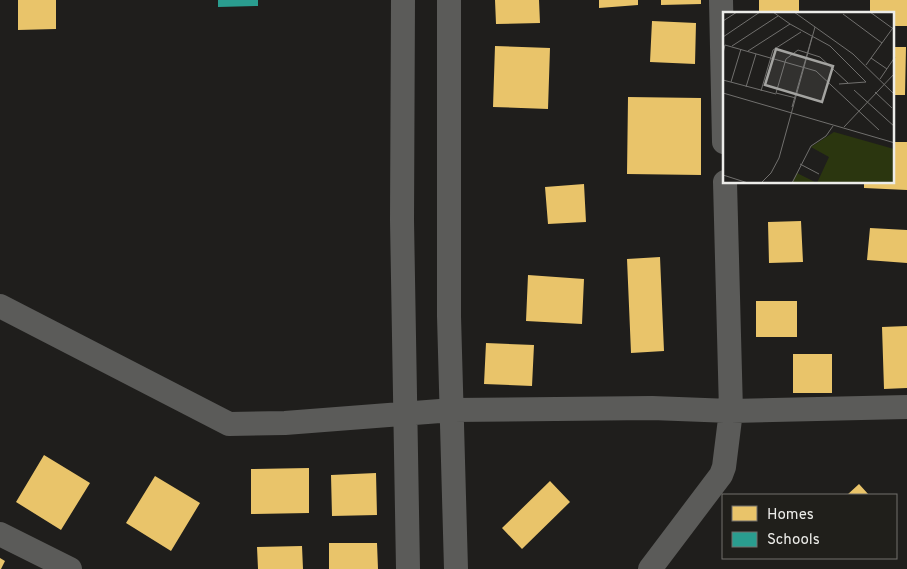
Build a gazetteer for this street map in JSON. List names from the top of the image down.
{
  "legend": ["Homes", "Schools"]
}
